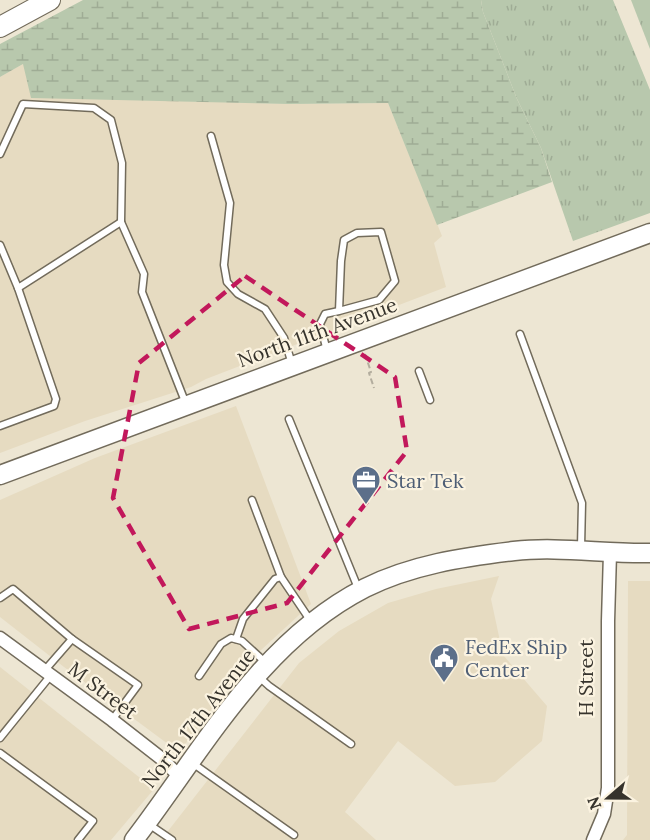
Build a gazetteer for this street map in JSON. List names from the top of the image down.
{
  "streets": {
    "main road": ["North 11th Avenue", "North 17th Avenue"],
    "street": ["H Street", "M Street"]
  },
  "crossings": [
    ["H Street", "North 17th Avenue"],
    ["M Street", "North 17th Avenue"]
  ],
  "places": {
    "office": ["Star Tek"],
    "public building": ["FedEx Ship Center"]
  },
  "north": "left"
}
